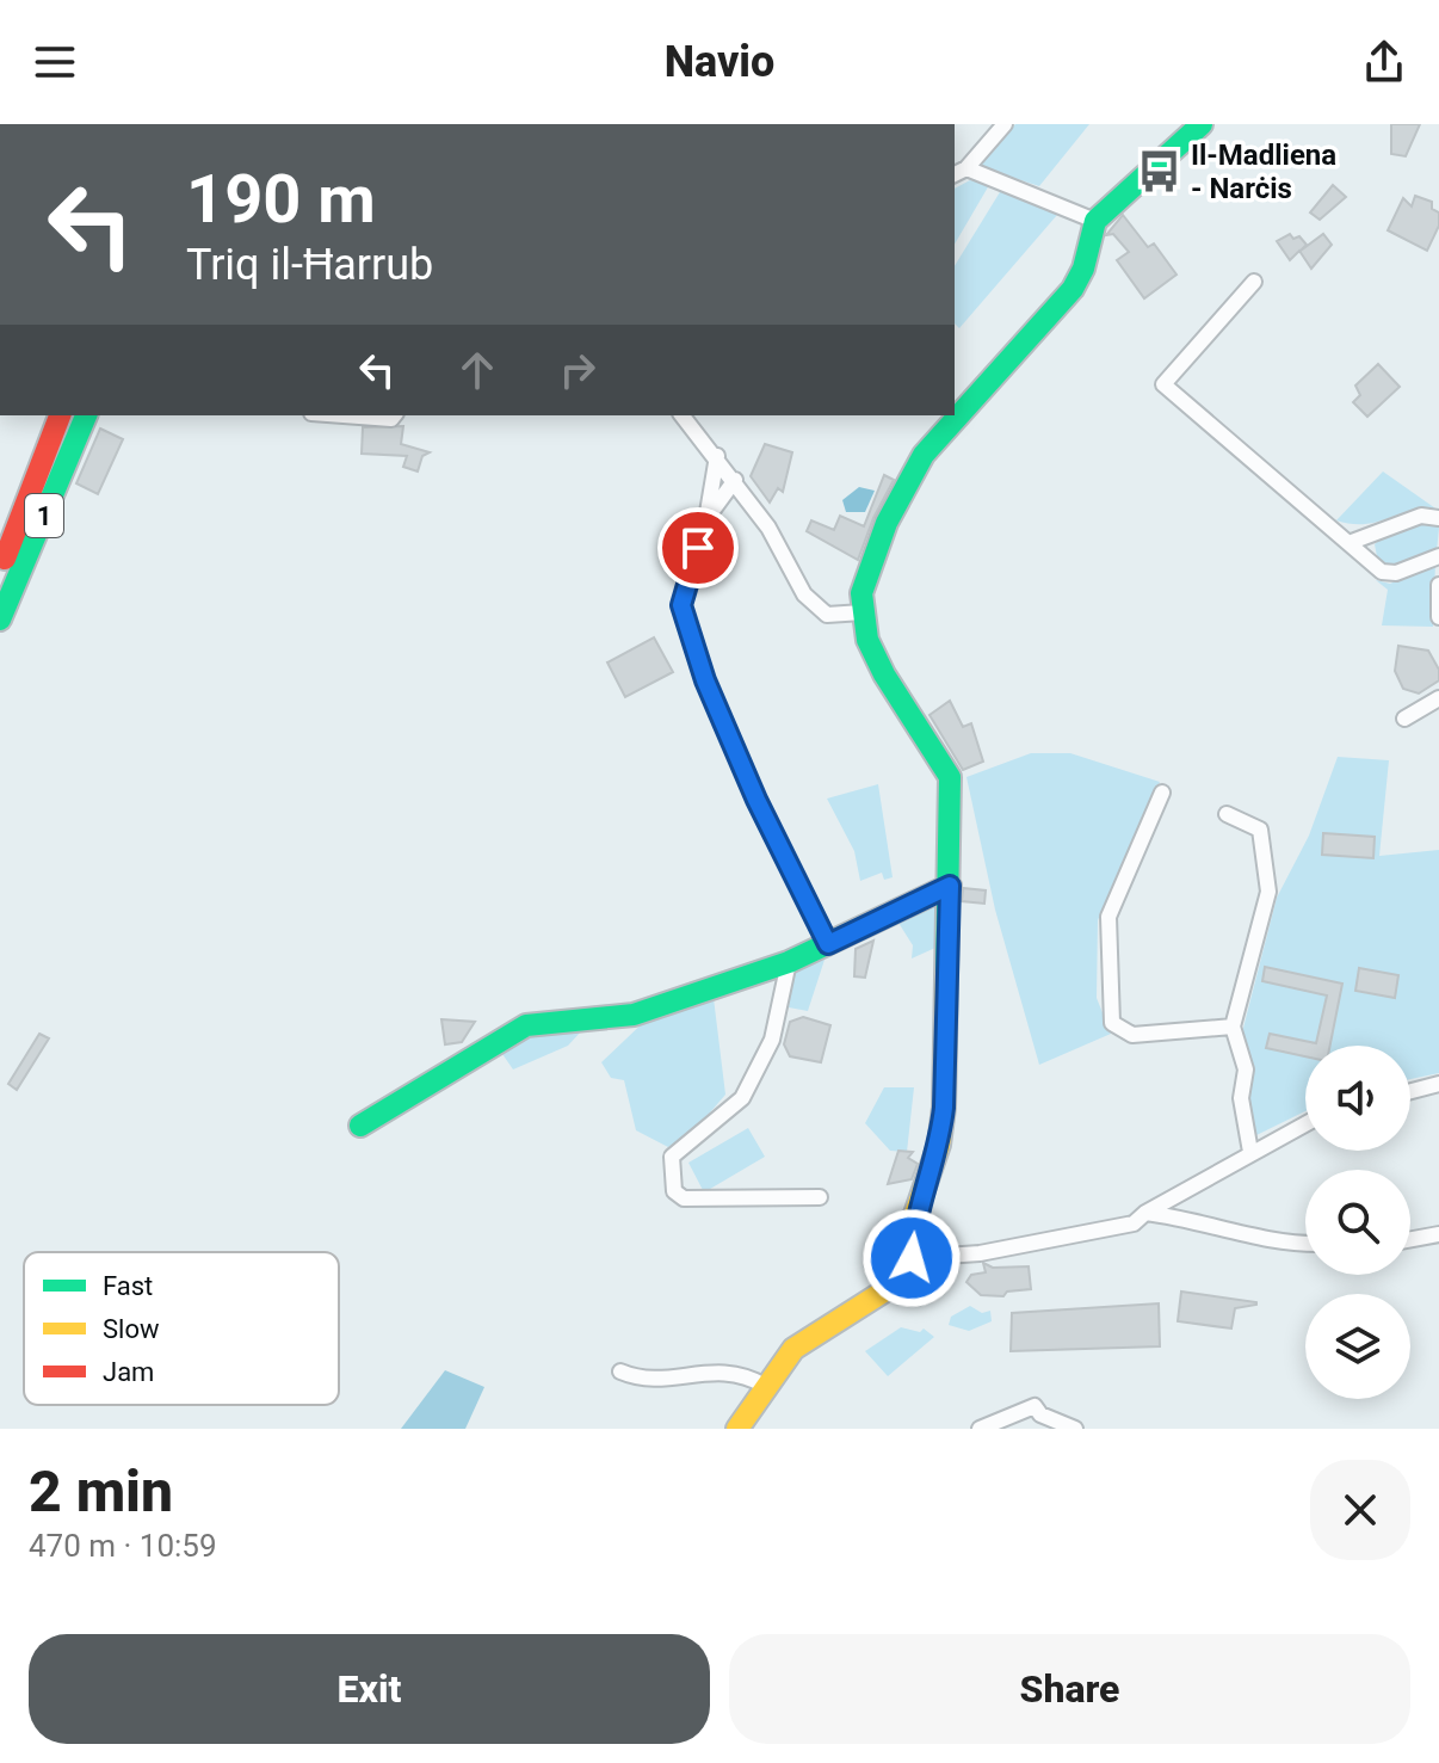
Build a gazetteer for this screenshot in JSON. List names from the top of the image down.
{
  "streets": {
    "main road": ["1"]
  },
  "places": {
    "bus stop": ["Il-Madliena - Narċis"]
  },
  "legend": ["Fast", "Slow", "Jam"],
  "page": {
    "header": "Navio",
    "turn": ["190 m", "Triq il-Ħarrub"],
    "heading": ["2 min", "470 m · 10:59"],
    "buttons": ["Exit", "Share"]
  }
}
